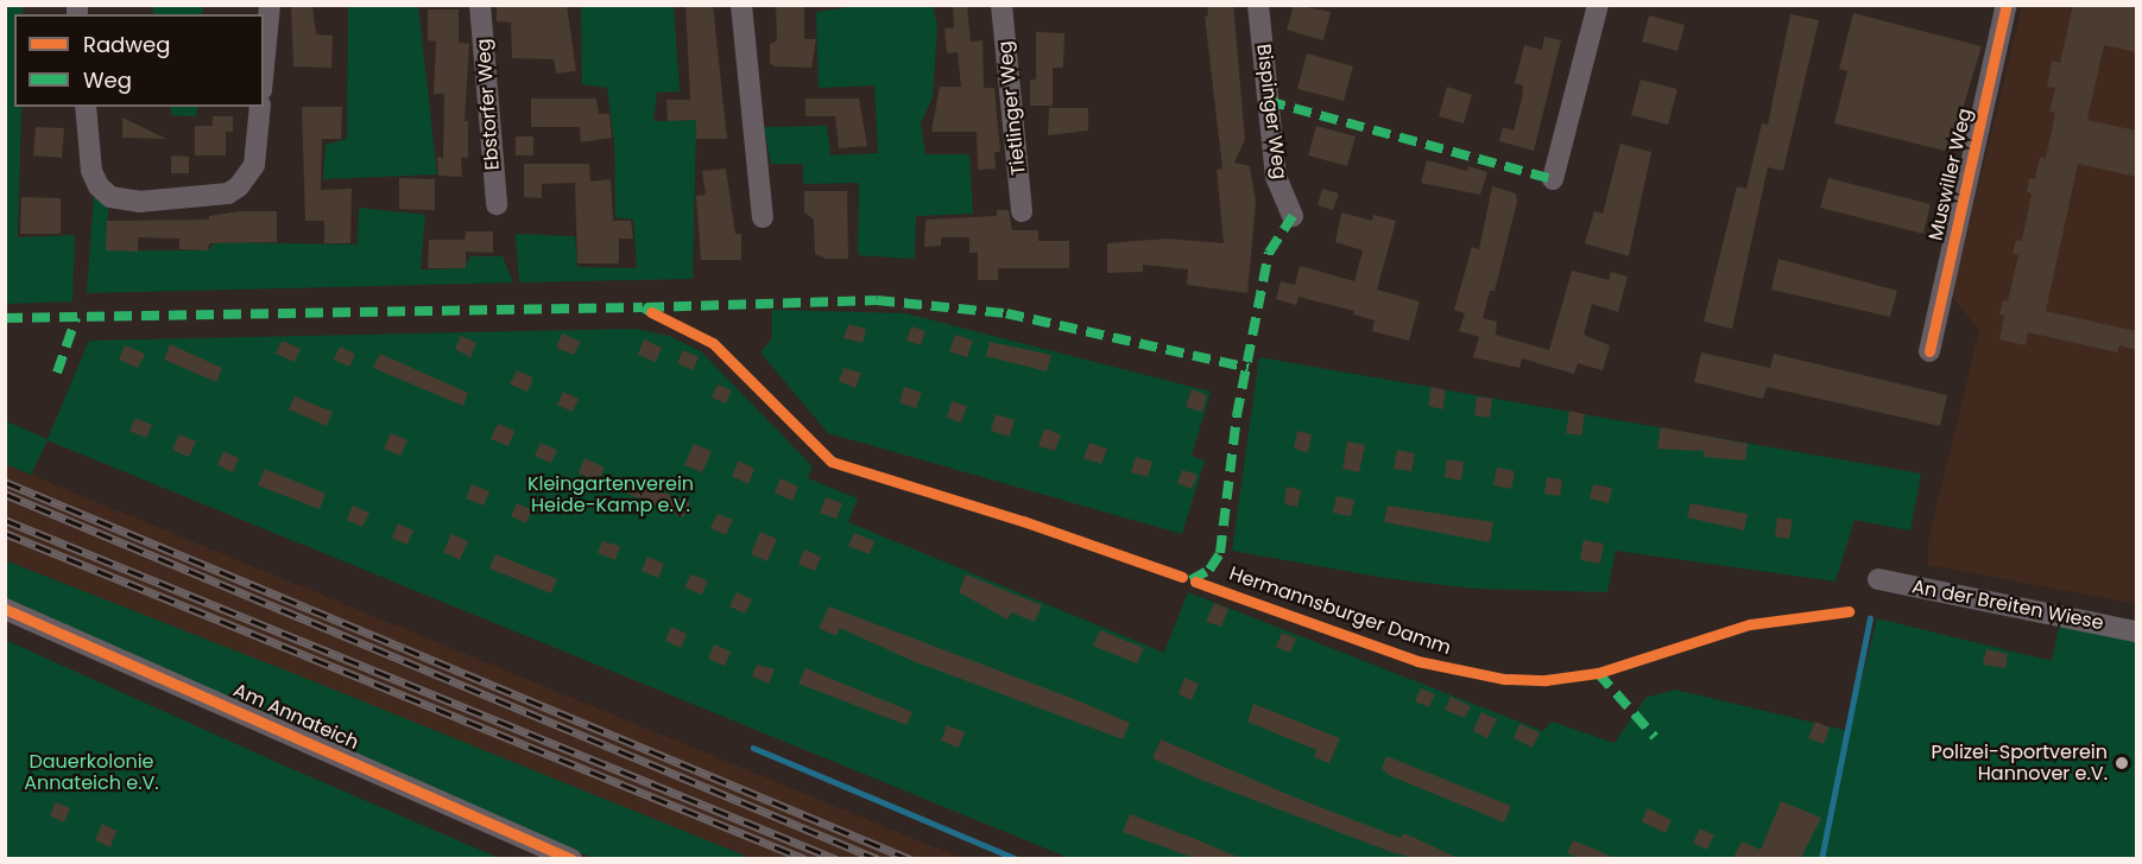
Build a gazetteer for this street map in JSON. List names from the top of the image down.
{
  "streets": {
    "street": [
      "Ebstorfer Weg",
      "Tietlinger Weg",
      "Bispinger Weg",
      "Muswiller Weg",
      "An der Breiten Wiese",
      "Am Annateich"
    ],
    "cycle path": ["Hermannsburger Damm"]
  },
  "parks": ["Kleingartenverein Heide-Kamp e.V.", "Dauerkolonie Annateich e.V."],
  "places": ["Polizei-Sportverein Hannover e.V."],
  "legend": ["Radweg", "Weg"]
}
